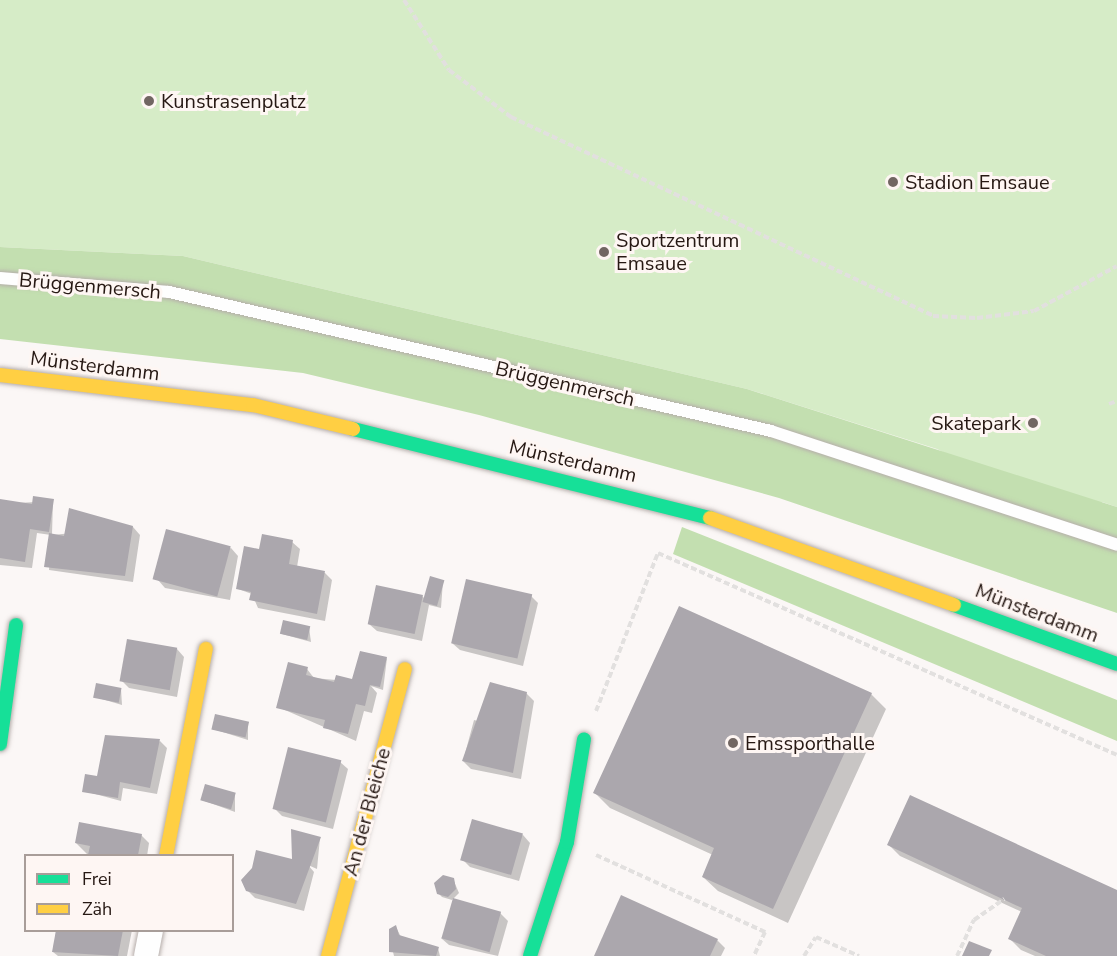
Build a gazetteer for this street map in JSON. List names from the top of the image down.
{
  "streets": {
    "main road": ["Münsterdamm", "An der Bleiche"],
    "lane": ["Brüggenmersch"]
  },
  "places": [
    "Kunstrasenplatz",
    "Stadion Emsaue",
    "Sportzentrum Emsaue",
    "Skatepark",
    "Emssporthalle"
  ],
  "legend": ["Frei", "Zäh"]
}
